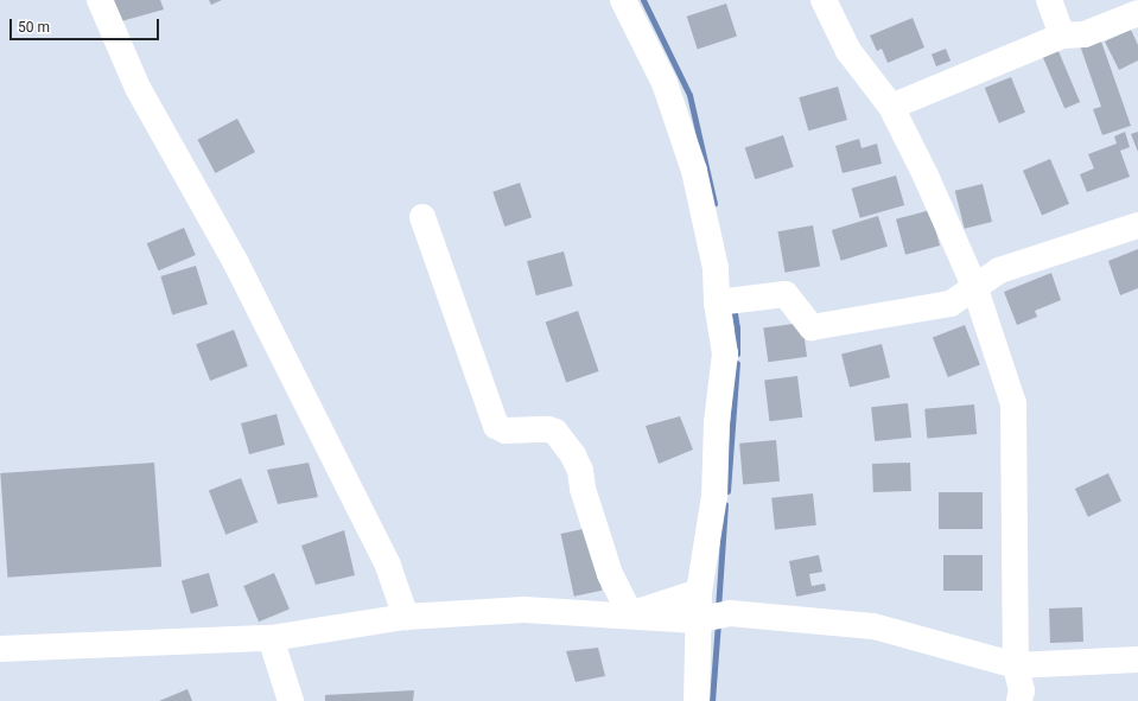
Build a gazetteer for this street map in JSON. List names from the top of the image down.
{
  "scale_bar": "50 m"
}
